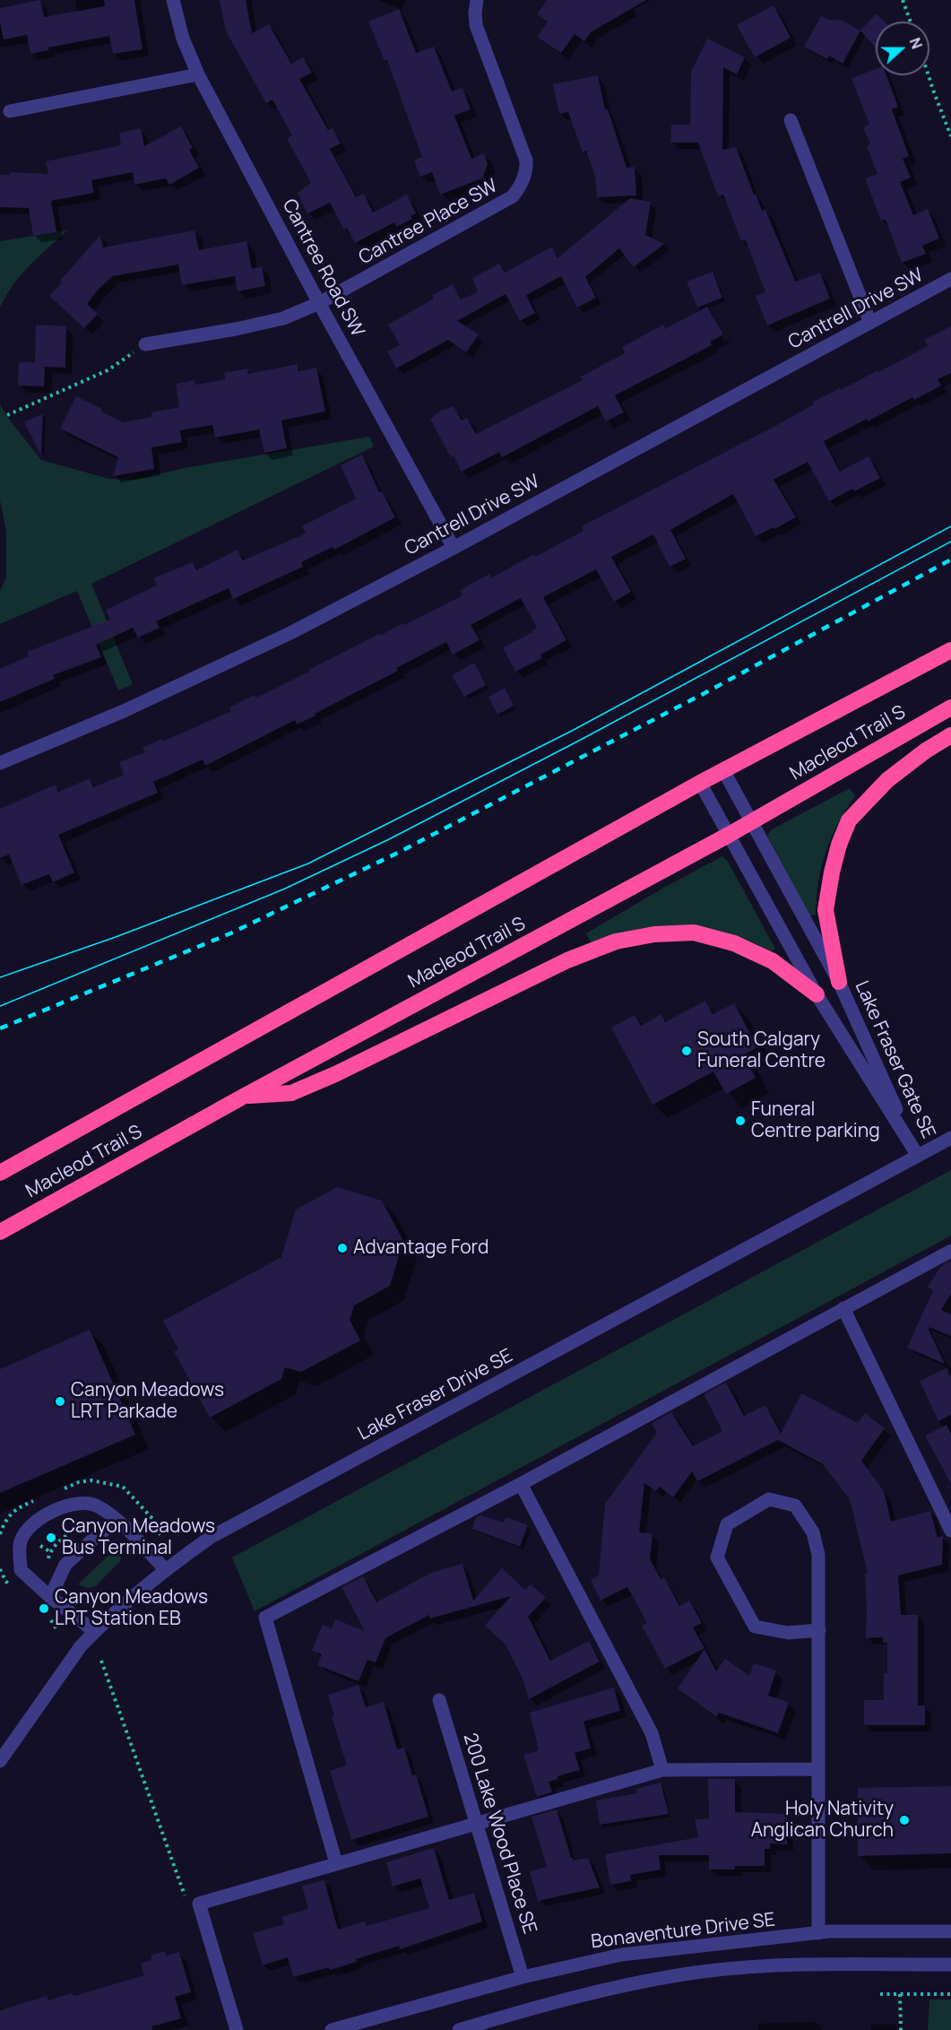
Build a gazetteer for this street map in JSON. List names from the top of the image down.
{
  "streets": {
    "highway": ["Macleod Trail S"],
    "street": [
      "Cantree Place SW",
      "Cantree Road SW",
      "Cantrell Drive SW",
      "Lake Fraser Gate SE",
      "Lake Fraser Drive SE",
      "200 Lake Wood Place SE",
      "Bonaventure Drive SE"
    ]
  },
  "crossings": [
    ["Cantree Place SW", "Cantree Road SW"],
    ["Cantree Road SW", "Cantrell Drive SW"],
    ["Macleod Trail S", "Lake Fraser Gate SE"],
    ["Lake Fraser Gate SE", "Lake Fraser Drive SE"],
    ["200 Lake Wood Place SE", "Bonaventure Drive SE"]
  ],
  "places": [
    "South Calgary Funeral Centre",
    "Funeral Centre parking",
    "Advantage Ford",
    "Canyon Meadows LRT Parkade",
    "Canyon Meadows Bus Terminal",
    "Canyon Meadows LRT Station EB",
    "Holy Nativity Anglican Church"
  ],
  "north": "right"
}
